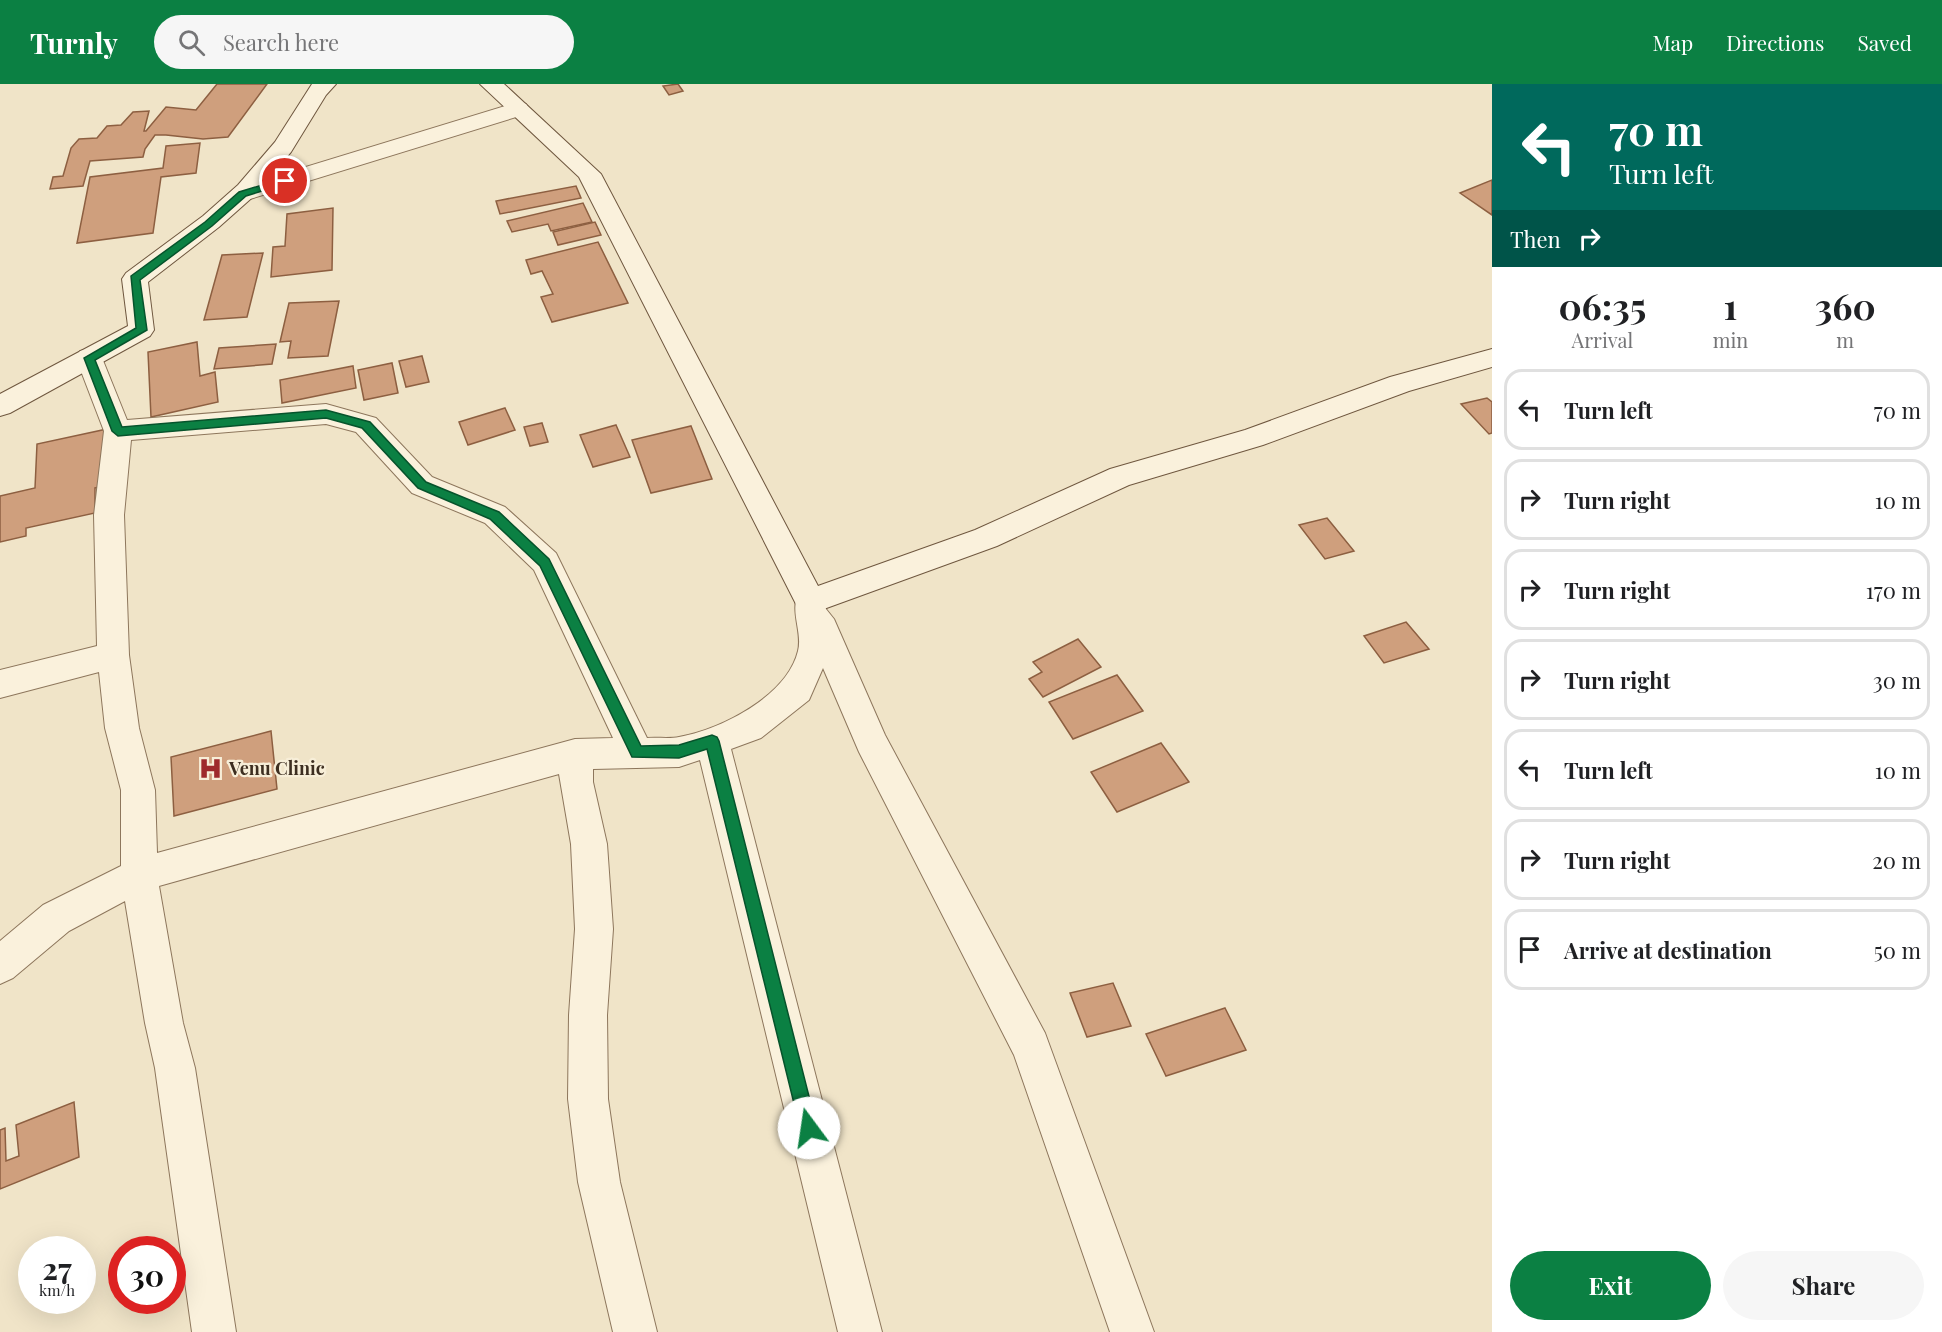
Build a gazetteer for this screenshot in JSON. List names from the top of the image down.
{
  "places": {
    "hospital": ["Venu Clinic"]
  },
  "page": {
    "header": "Turnly",
    "search": "Search here",
    "nav": ["Map", "Directions", "Saved"],
    "turn": ["70 m", "Turn left"],
    "then": "Then",
    "eta": [
      "06:35",
      "Arrival",
      "1",
      "min",
      "360",
      "m"
    ],
    "list": [
      {
        "name": "Turn left",
        "value": "70 m"
      },
      {
        "name": "Turn right",
        "value": "10 m"
      },
      {
        "name": "Turn right",
        "value": "170 m"
      },
      {
        "name": "Turn right",
        "value": "30 m"
      },
      {
        "name": "Turn left",
        "value": "10 m"
      },
      {
        "name": "Turn right",
        "value": "20 m"
      },
      {
        "name": "Arrive at destination",
        "value": "50 m"
      }
    ],
    "speed": "27 km/h",
    "limit": "30",
    "buttons": ["Exit", "Share"]
  }
}
